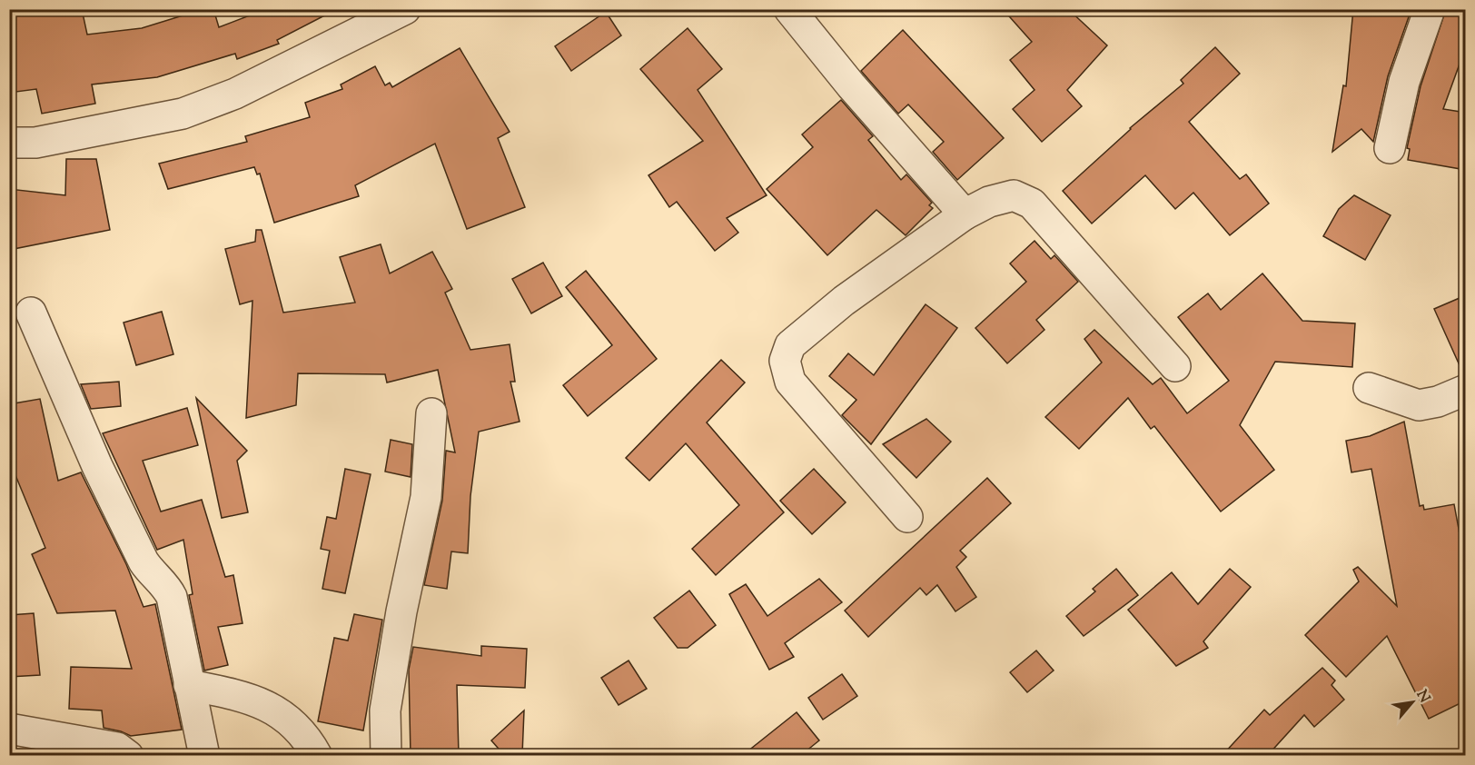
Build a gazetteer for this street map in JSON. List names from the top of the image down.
{
  "north": "top right"
}
